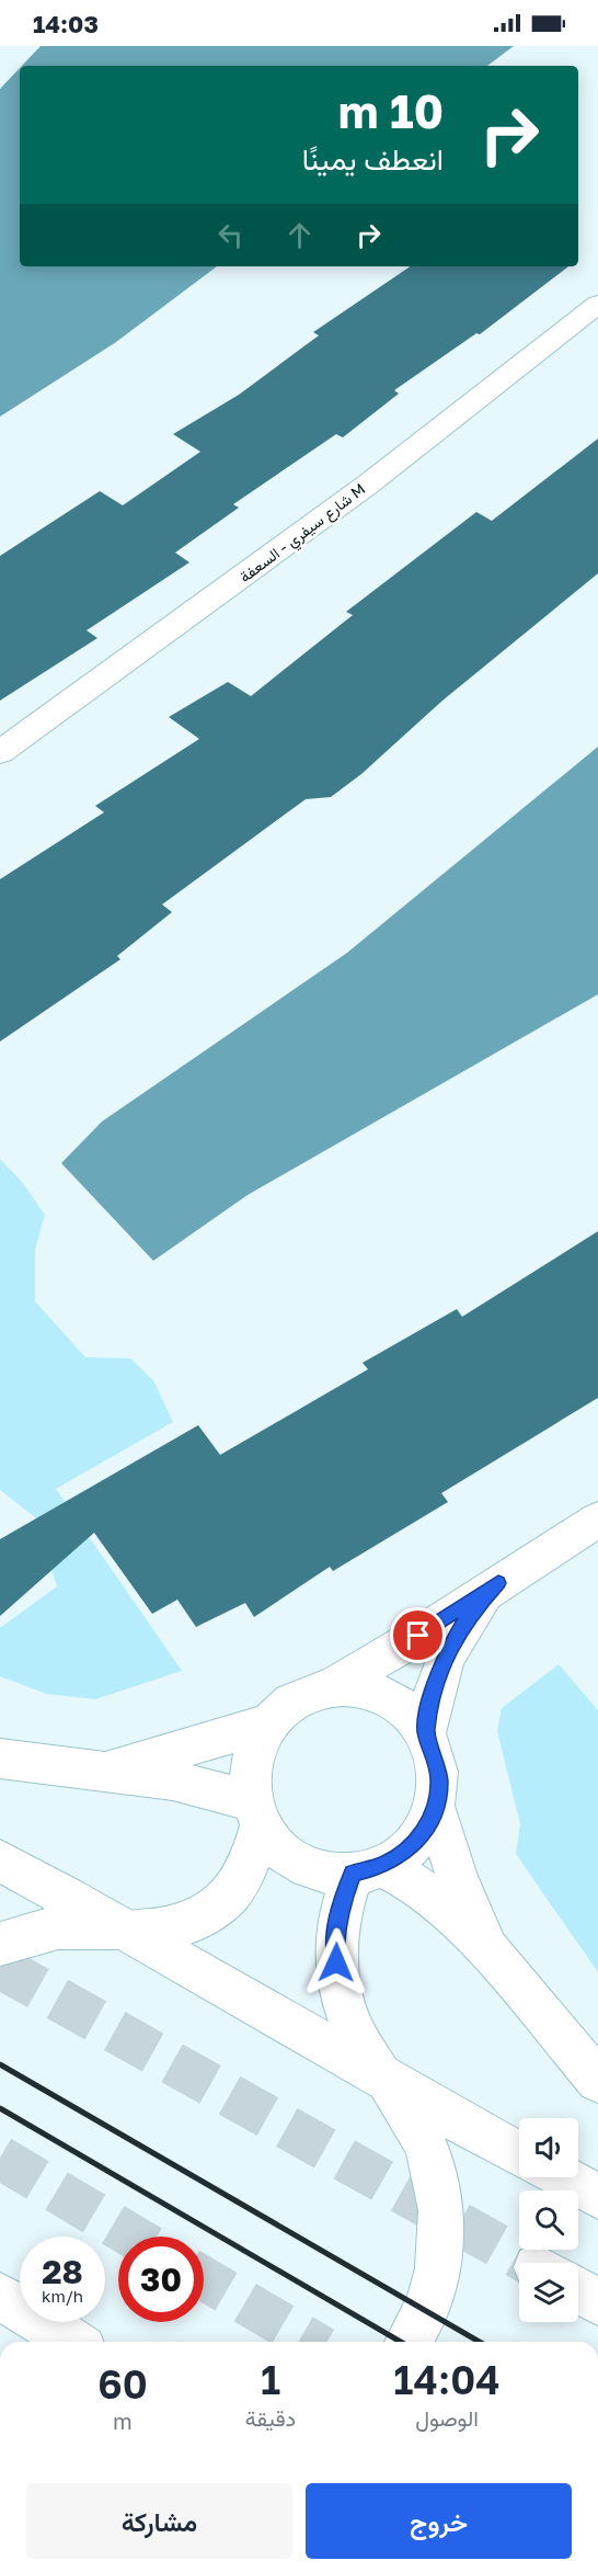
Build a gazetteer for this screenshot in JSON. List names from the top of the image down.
{
  "streets": {
    "street": ["شارع سيفري - السعفة M"]
  },
  "page": {
    "status": "14:03",
    "turn": ["10 m", "انعطف يمينًا"],
    "speed": "28 km/h",
    "limit": "30",
    "eta": [
      "14:04",
      "الوصول",
      "1",
      "دقيقة",
      "60",
      "m"
    ],
    "buttons": ["خروج", "مشاركة"]
  }
}
